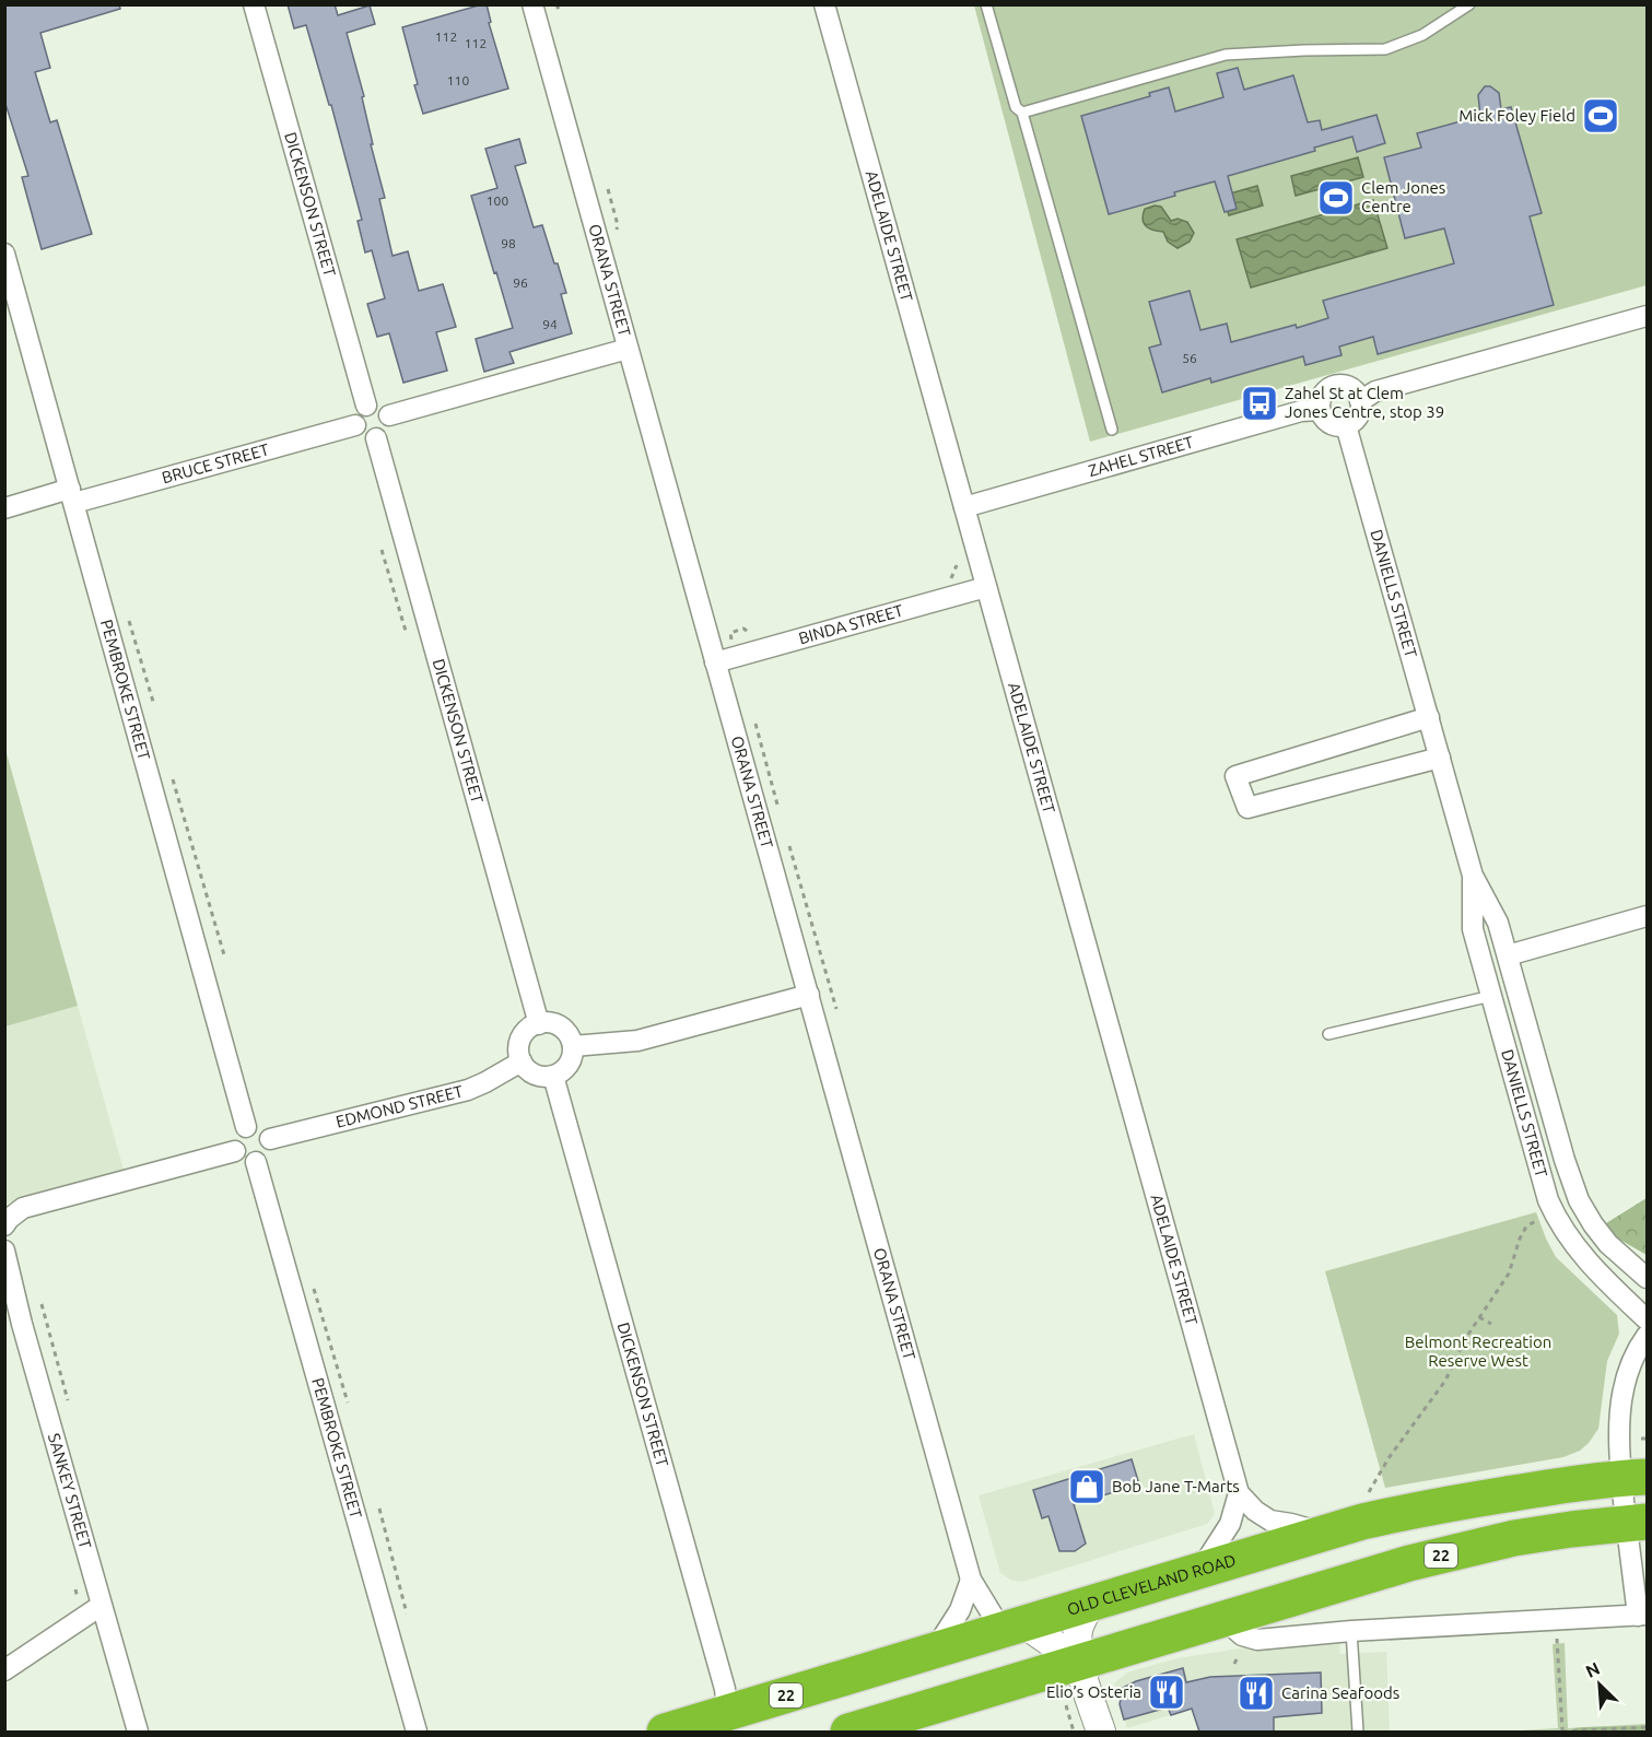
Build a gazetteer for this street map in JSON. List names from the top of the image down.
{
  "streets": {
    "highway": ["22", "OLD CLEVELAND ROAD"],
    "street": [
      "DICKENSON STREET",
      "ADELAIDE STREET",
      "ORANA STREET",
      "ZAHEL STREET",
      "BRUCE STREET",
      "DANIELLS STREET",
      "BINDA STREET",
      "PEMBROKE STREET",
      "EDMOND STREET",
      "SANKEY STREET"
    ]
  },
  "crossings": [
    ["DICKENSON STREET", "BRUCE STREET"],
    ["DICKENSON STREET", "EDMOND STREET"],
    ["DICKENSON STREET", "OLD CLEVELAND ROAD"],
    ["ADELAIDE STREET", "ZAHEL STREET"],
    ["ADELAIDE STREET", "BINDA STREET"],
    ["ORANA STREET", "BINDA STREET"],
    ["ORANA STREET", "OLD CLEVELAND ROAD"],
    ["ZAHEL STREET", "DANIELLS STREET"],
    ["BRUCE STREET", "PEMBROKE STREET"],
    ["PEMBROKE STREET", "EDMOND STREET"]
  ],
  "parks": ["Belmont Recreation Reserve West"],
  "places": {
    "sports": ["Mick Foley Field", "Clem Jones Centre"],
    "bus stop": ["Zahel St at Clem Jones Centre, stop 39"],
    "shop": ["Bob Jane T-Marts"],
    "restaurant": ["Elio’s Osteria", "Carina Seafoods"]
  },
  "house_numbers": [
    "112",
    "112",
    "110",
    "100",
    "98",
    "96",
    "94",
    "56"
  ],
  "north": "top left"
}
